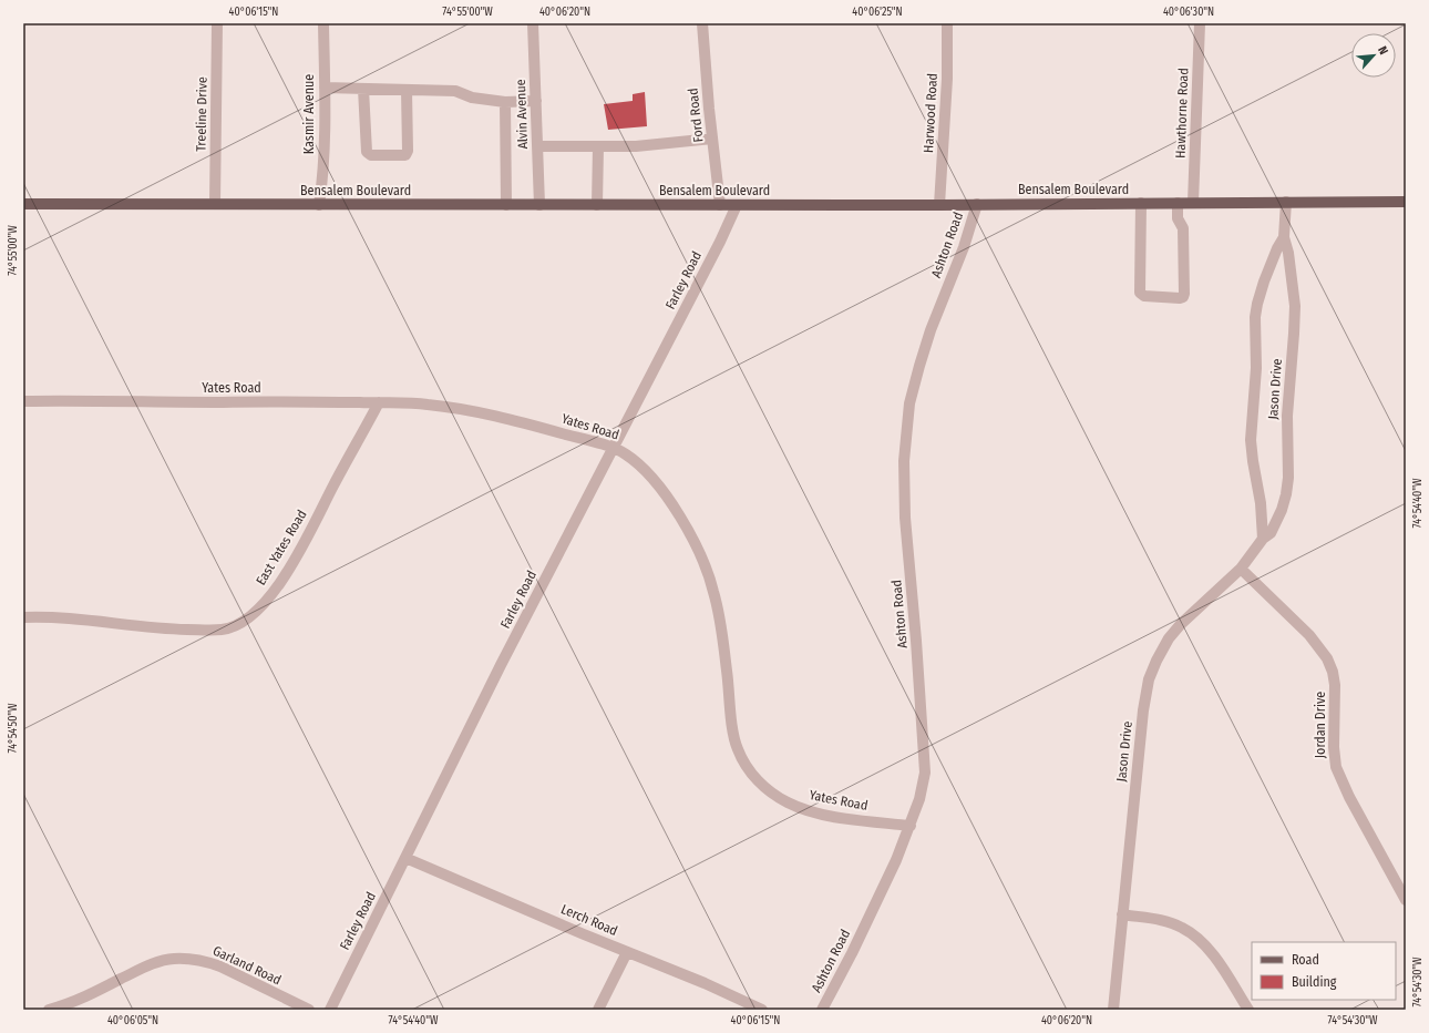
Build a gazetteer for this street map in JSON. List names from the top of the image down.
{
  "streets": {
    "main road": ["Bensalem Boulevard"],
    "street": [
      "Harwood Road",
      "Hawthorne Road",
      "Treeline Drive",
      "Kasmir Avenue",
      "Alvin Avenue",
      "Ford Road",
      "Ashton Road",
      "Farley Road",
      "Yates Road",
      "Jason Drive",
      "East Yates Road",
      "Jordan Drive",
      "Lerch Road",
      "Garland Road"
    ]
  },
  "crossings": [
    ["Harwood Road", "Bensalem Boulevard"],
    ["Hawthorne Road", "Bensalem Boulevard"],
    ["Treeline Drive", "Bensalem Boulevard"],
    ["Kasmir Avenue", "Bensalem Boulevard"],
    ["Alvin Avenue", "Bensalem Boulevard"],
    ["Ford Road", "Bensalem Boulevard"],
    ["Bensalem Boulevard", "Ashton Road"],
    ["Bensalem Boulevard", "Farley Road"],
    ["Bensalem Boulevard", "Jason Drive"],
    ["Ashton Road", "Yates Road"],
    ["Farley Road", "Yates Road"],
    ["Farley Road", "Lerch Road"],
    ["Yates Road", "East Yates Road"],
    ["Jason Drive", "Jordan Drive"]
  ],
  "legend": ["Road", "Building"],
  "north": "top right",
  "coordinates": [
    "40°06'15\"N",
    "74°55'00\"W",
    "40°06'20\"N",
    "40°06'25\"N",
    "40°06'30\"N",
    "74°54'40\"W",
    "74°54'50\"W",
    "74°54'30\"W",
    "40°06'05\"N"
  ]
}
